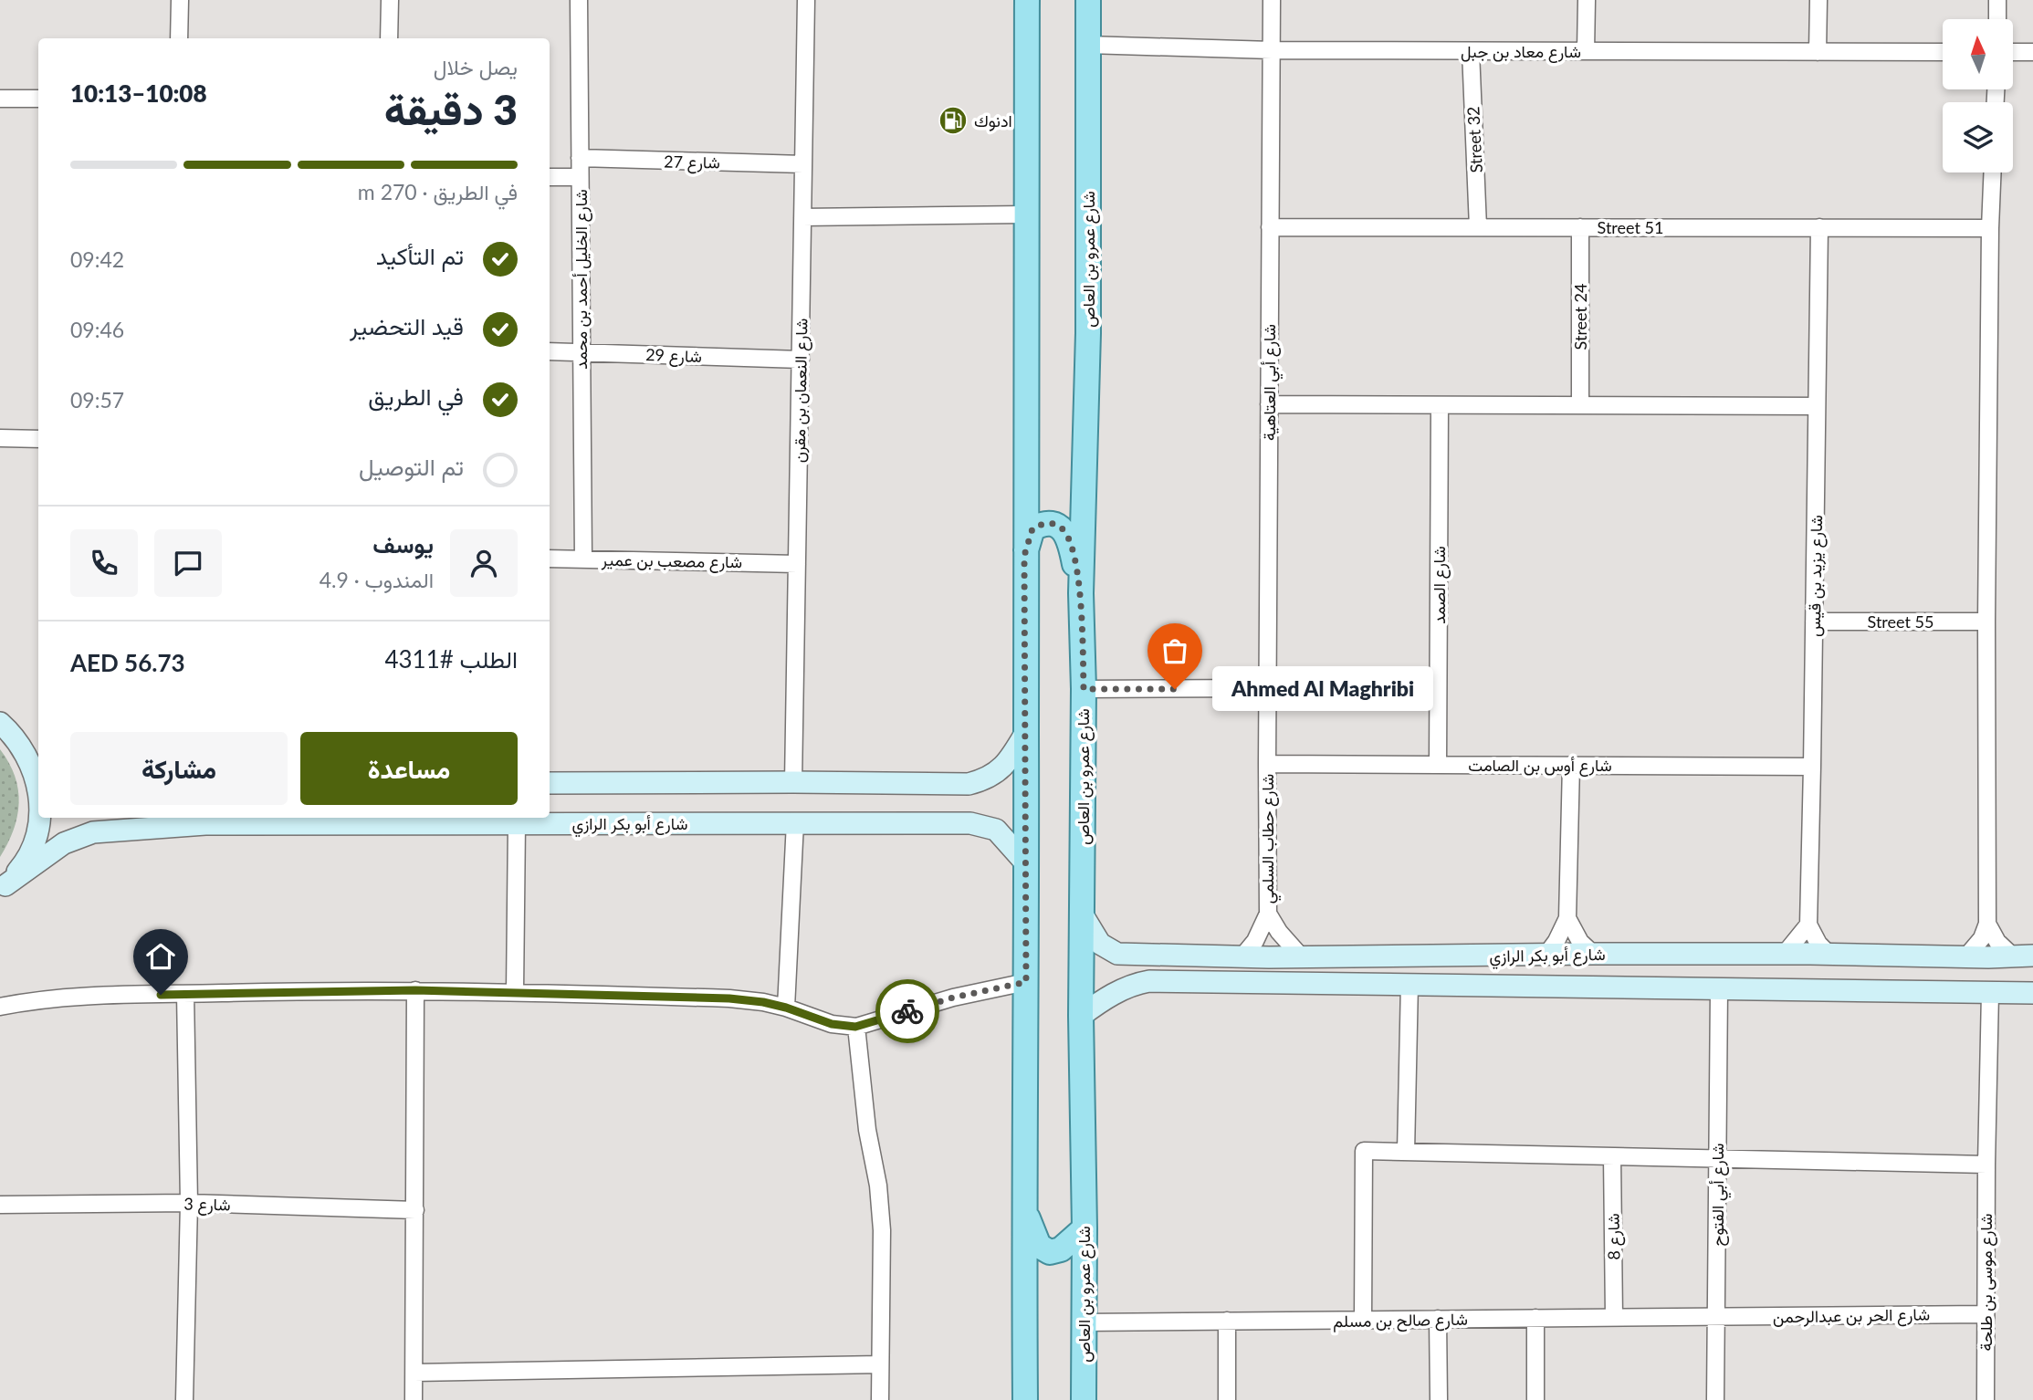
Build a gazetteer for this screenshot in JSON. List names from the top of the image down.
{
  "streets": {
    "main road": ["شارع عمرو بن العاص"],
    "street": [
      "شارع معاد بن جبل",
      "Street 32",
      "شارع 27",
      "Street 51",
      "شارع الخليل أحمد بن محمد",
      "Street 24",
      "شارع 29",
      "شارع أبي العتاهية",
      "شارع النعمان بن مقرن",
      "شارع مصعب بن عمير",
      "شارع يزيد بن قيس",
      "شارع الصمد",
      "Street 55",
      "شارع أوس بن الصامت",
      "شارع أبو بكر الرازي",
      "شارع حطاب السلمي",
      "شارع أبي الفتوح",
      "شارع 3",
      "شارع 8",
      "شارع موسى بن طلحة",
      "شارع الحر بن عبدالرحمن",
      "شارع صالح بن مسلم"
    ]
  },
  "crossings": [
    ["شارع معاد بن جبل", "Street 32"],
    ["شارع معاد بن جبل", "شارع عمرو بن العاص"],
    ["شارع معاد بن جبل", "شارع أبي العتاهية"],
    ["Street 32", "Street 51"],
    ["شارع 27", "شارع الخليل أحمد بن محمد"],
    ["شارع 27", "شارع النعمان بن مقرن"],
    ["Street 51", "Street 24"],
    ["Street 51", "شارع أبي العتاهية"],
    ["Street 51", "شارع يزيد بن قيس"],
    ["شارع عمرو بن العاص", "شارع أبو بكر الرازي"],
    ["شارع عمرو بن العاص", "شارع صالح بن مسلم"],
    ["شارع الخليل أحمد بن محمد", "شارع 29"],
    ["شارع الخليل أحمد بن محمد", "شارع مصعب بن عمير"],
    ["شارع 29", "شارع النعمان بن مقرن"],
    ["شارع أبي العتاهية", "شارع أوس بن الصامت"],
    ["شارع أبي العتاهية", "شارع حطاب السلمي"],
    ["شارع النعمان بن مقرن", "شارع مصعب بن عمير"],
    ["شارع يزيد بن قيس", "Street 55"],
    ["شارع يزيد بن قيس", "شارع أوس بن الصامت"],
    ["شارع الصمد", "شارع أوس بن الصامت"],
    ["شارع أوس بن الصامت", "شارع حطاب السلمي"],
    ["شارع أبو بكر الرازي", "شارع أبي الفتوح"],
    ["شارع أبو بكر الرازي", "شارع موسى بن طلحة"],
    ["شارع أبي الفتوح", "شارع الحر بن عبدالرحمن"],
    ["شارع أبي الفتوح", "شارع صالح بن مسلم"],
    ["شارع 8", "شارع صالح بن مسلم"],
    ["شارع موسى بن طلحة", "شارع الحر بن عبدالرحمن"],
    ["شارع الحر بن عبدالرحمن", "شارع صالح بن مسلم"]
  ],
  "places": {
    "fuel station": ["ادنوك"],
    "other": ["Ahmed Al Maghribi"]
  },
  "north": "top",
  "page": {
    "heading": ["3 دقيقة", "يصل خلال", "10:08–10:13"],
    "panel": [
      "يوسف",
      "المندوب · 4.9",
      "الطلب #4311",
      "AED 56.73"
    ],
    "bar": "في الطريق · 270 m",
    "list": [
      ["تم التأكيد", "09:42"],
      ["قيد التحضير", "09:46"],
      ["في الطريق", "09:57"],
      "تم التوصيل"
    ],
    "bubble": "Ahmed Al Maghribi",
    "buttons": ["مساعدة", "مشاركة"]
  }
}
